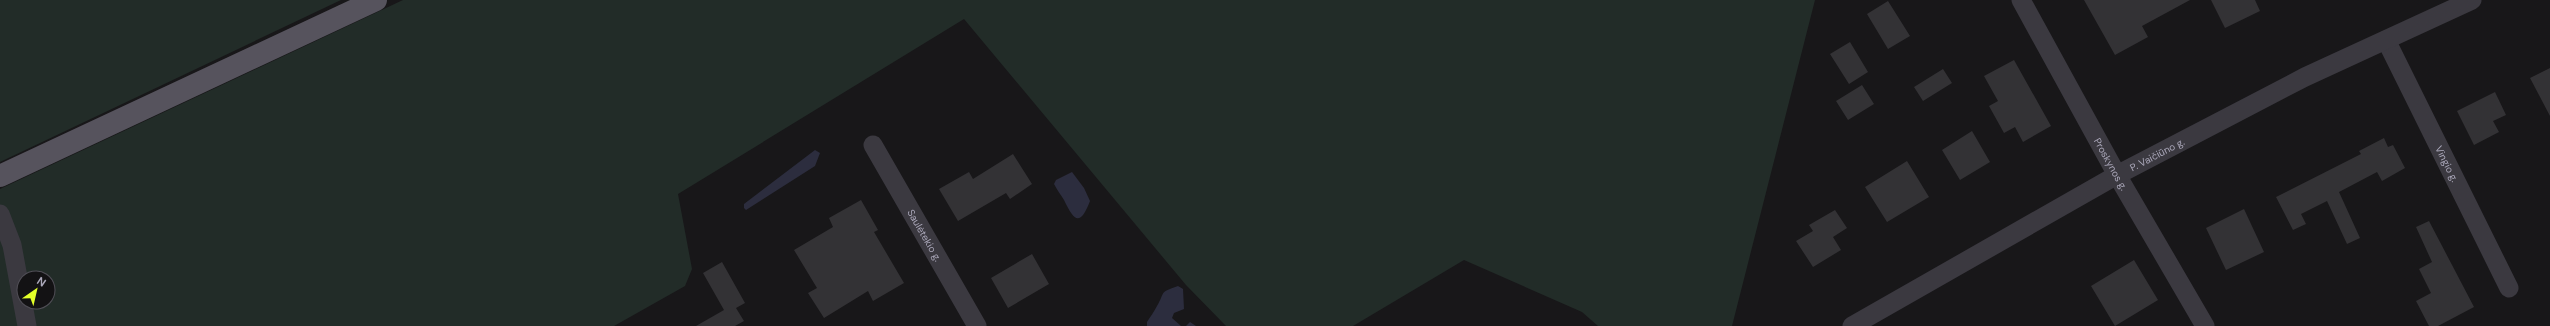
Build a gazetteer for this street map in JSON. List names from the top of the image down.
{
  "streets": {
    "street": [
      "P. Vaičiūno g.",
      "Proskynos g.",
      "Vingio g.",
      "Saulėtekio g."
    ]
  },
  "crossings": [
    ["P. Vaičiūno g.", "Proskynos g."],
    ["P. Vaičiūno g.", "Vingio g."]
  ],
  "north": "top right"
}
